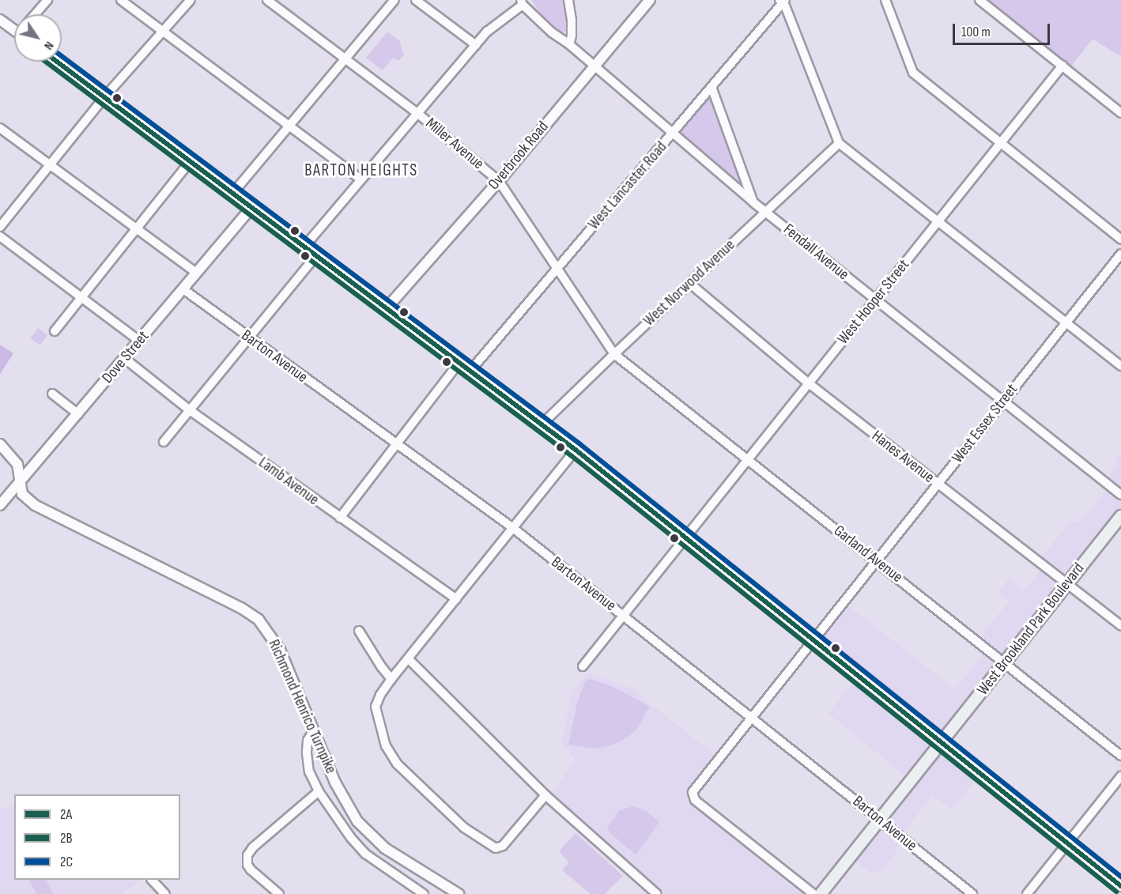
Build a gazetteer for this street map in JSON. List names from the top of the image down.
{
  "streets": {
    "main road": ["West Brookland Park Boulevard"],
    "street": [
      "Miller Avenue",
      "Overbrook Road",
      "West Lancaster Road",
      "Fendall Avenue",
      "West Norwood Avenue",
      "West Hooper Street",
      "Barton Avenue",
      "Dove Street",
      "West Essex Street",
      "Hanes Avenue",
      "Lamb Avenue",
      "Garland Avenue",
      "Richmond Henrico Turnpike"
    ]
  },
  "crossings": [
    ["Miller Avenue", "Overbrook Road"],
    ["Miller Avenue", "West Lancaster Road"],
    ["Miller Avenue", "West Norwood Avenue"],
    ["Miller Avenue", "Garland Avenue"],
    ["Overbrook Road", "Fendall Avenue"],
    ["West Lancaster Road", "Fendall Avenue"],
    ["Fendall Avenue", "West Norwood Avenue"],
    ["Fendall Avenue", "West Hooper Street"],
    ["Fendall Avenue", "West Essex Street"],
    ["West Norwood Avenue", "Hanes Avenue"],
    ["West Norwood Avenue", "Garland Avenue"],
    ["West Hooper Street", "Barton Avenue"],
    ["West Hooper Street", "Hanes Avenue"],
    ["West Hooper Street", "Garland Avenue"],
    ["Barton Avenue", "Dove Street"],
    ["Barton Avenue", "West Essex Street"],
    ["Barton Avenue", "West Brookland Park Boulevard"],
    ["Dove Street", "Lamb Avenue"],
    ["Dove Street", "Richmond Henrico Turnpike"],
    ["West Essex Street", "Hanes Avenue"],
    ["West Essex Street", "Garland Avenue"],
    ["Hanes Avenue", "West Brookland Park Boulevard"],
    ["Garland Avenue", "West Brookland Park Boulevard"]
  ],
  "districts": ["BARTON HEIGHTS"],
  "lines": ["transit line 2C", "transit line 2A", "transit line 2B"],
  "legend": ["2A", "2B", "2C"],
  "scale_bar": "100 m",
  "north": "bottom right"
}
